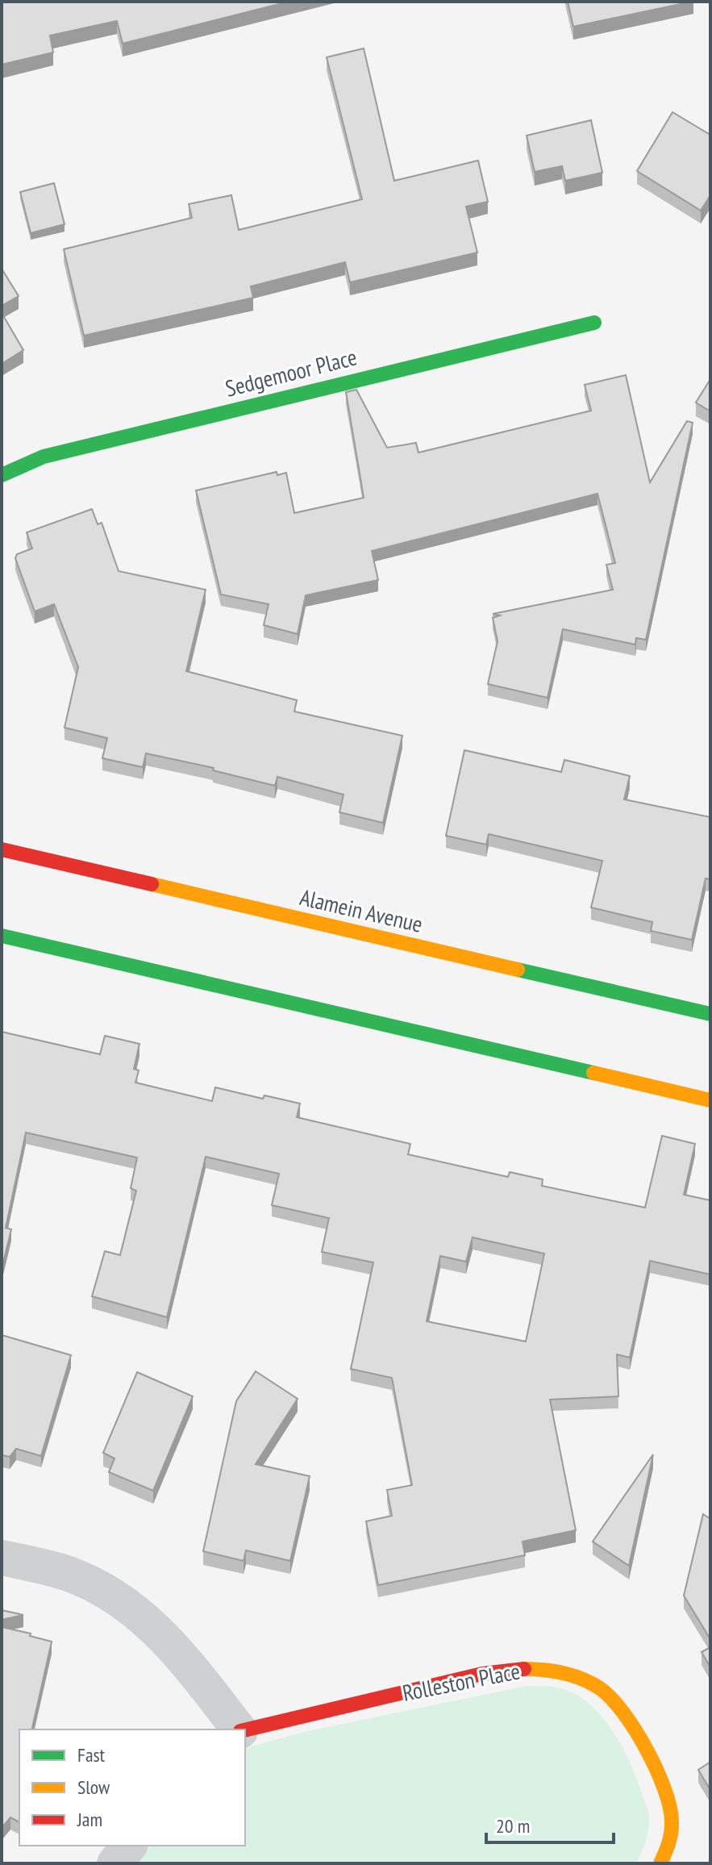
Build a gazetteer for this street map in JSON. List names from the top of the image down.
{
  "streets": {
    "street": ["Sedgemoor Place", "Alamein Avenue", "Rolleston Place"]
  },
  "legend": ["Fast", "Slow", "Jam"],
  "scale_bar": "20 m"
}
